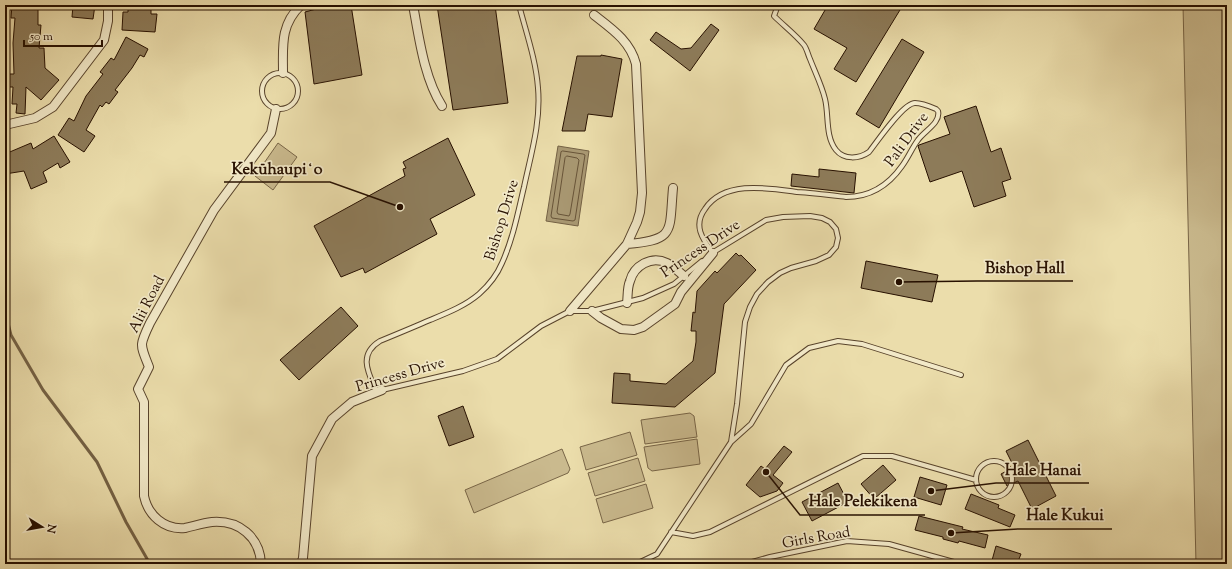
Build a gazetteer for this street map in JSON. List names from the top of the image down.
{
  "streets": {
    "street": ["Princess Drive", "Alii Road"],
    "lane": ["Pali Drive", "Bishop Drive", "Girls Road"]
  },
  "crossings": [
    ["Pali Drive", "Princess Drive"],
    ["Bishop Drive", "Princess Drive"]
  ],
  "places": [
    "Kekūhaupiʻo",
    "Bishop Hall",
    "Hale Pelekikena",
    "Hale Hanai",
    "Hale Kukui"
  ],
  "scale_bar": "50 m",
  "north": "right"
}
